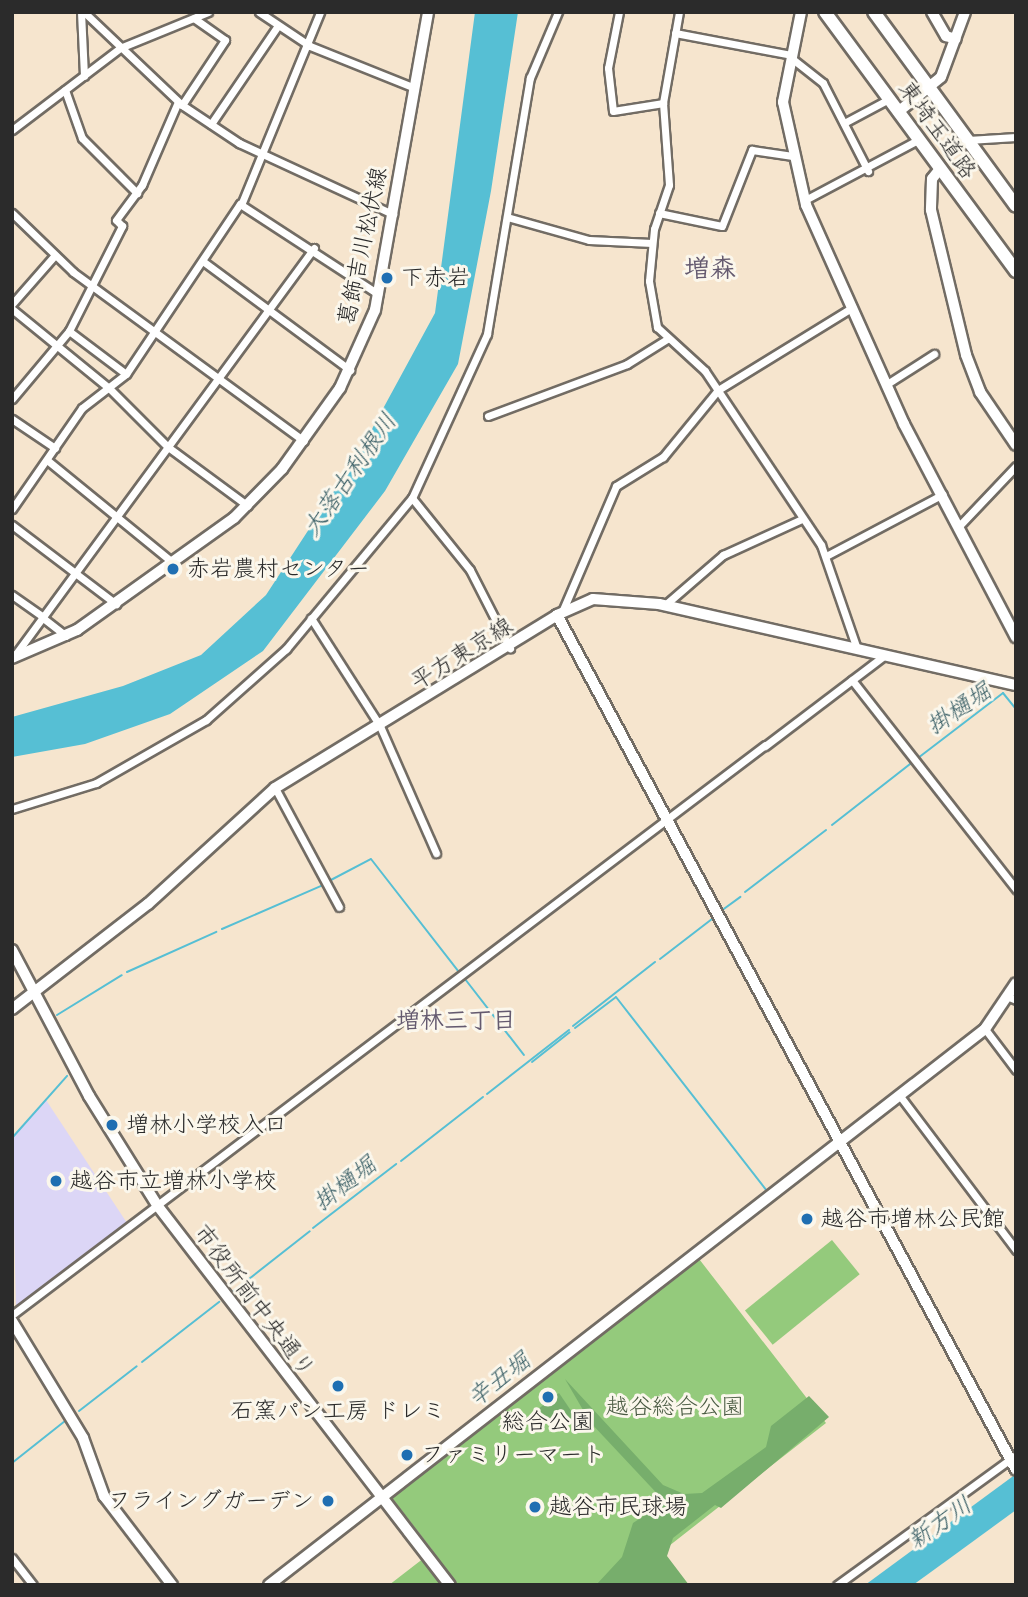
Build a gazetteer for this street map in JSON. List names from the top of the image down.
{
  "streets": {
    "highway": ["東埼玉道路"],
    "main road": ["葛飾吉川松伏線"],
    "street": ["平方東京線", "市役所前中央通り"]
  },
  "crossings": [
    ["平方東京線", "市役所前中央通り"]
  ],
  "districts": ["増森", "増林三丁目"],
  "water": [
    "大落古利根川",
    "掛樋堀",
    "辛丑堀",
    "新方川"
  ],
  "parks": ["越谷総合公園"],
  "places": [
    "下赤岩",
    "赤岩農村センター",
    "増林小学校入口",
    "越谷市立増林小学校",
    "越谷市増林公民館",
    "石窯パン工房 ドレミ",
    "総合公園",
    "ファミリーマート",
    "フライングガーデン",
    "越谷市民球場"
  ]
}
